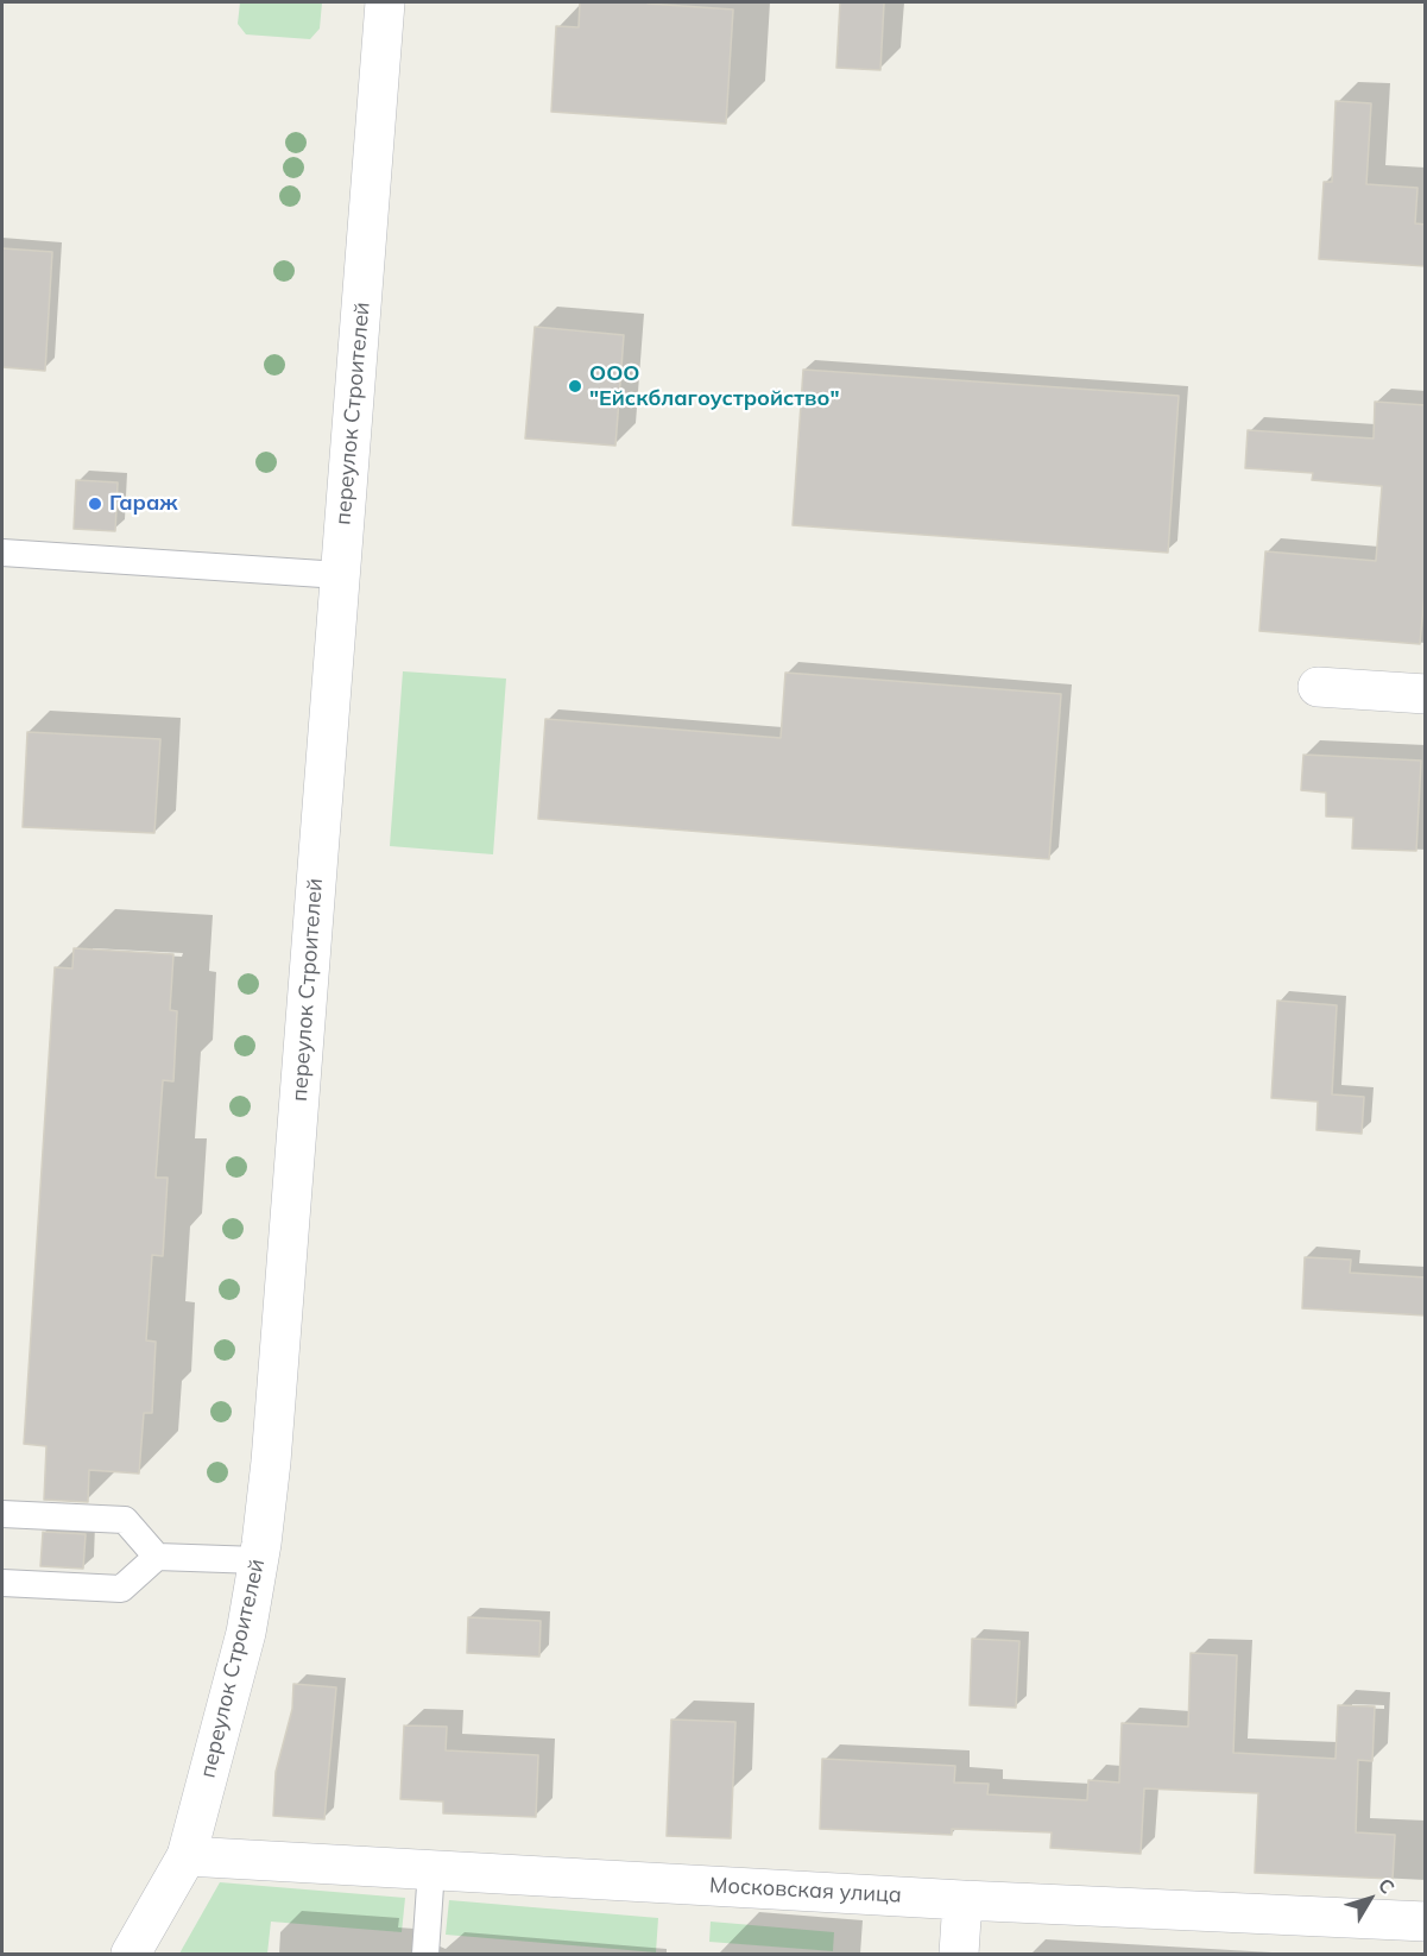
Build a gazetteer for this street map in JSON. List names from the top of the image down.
{
  "streets": {
    "street": ["переулок Строителей", "Московская улица"]
  },
  "crossings": [
    ["переулок Строителей", "Московская улица"]
  ],
  "places": ["ООО \"Ейскблагоустройство\"", "Гараж"],
  "north": "top right"
}
